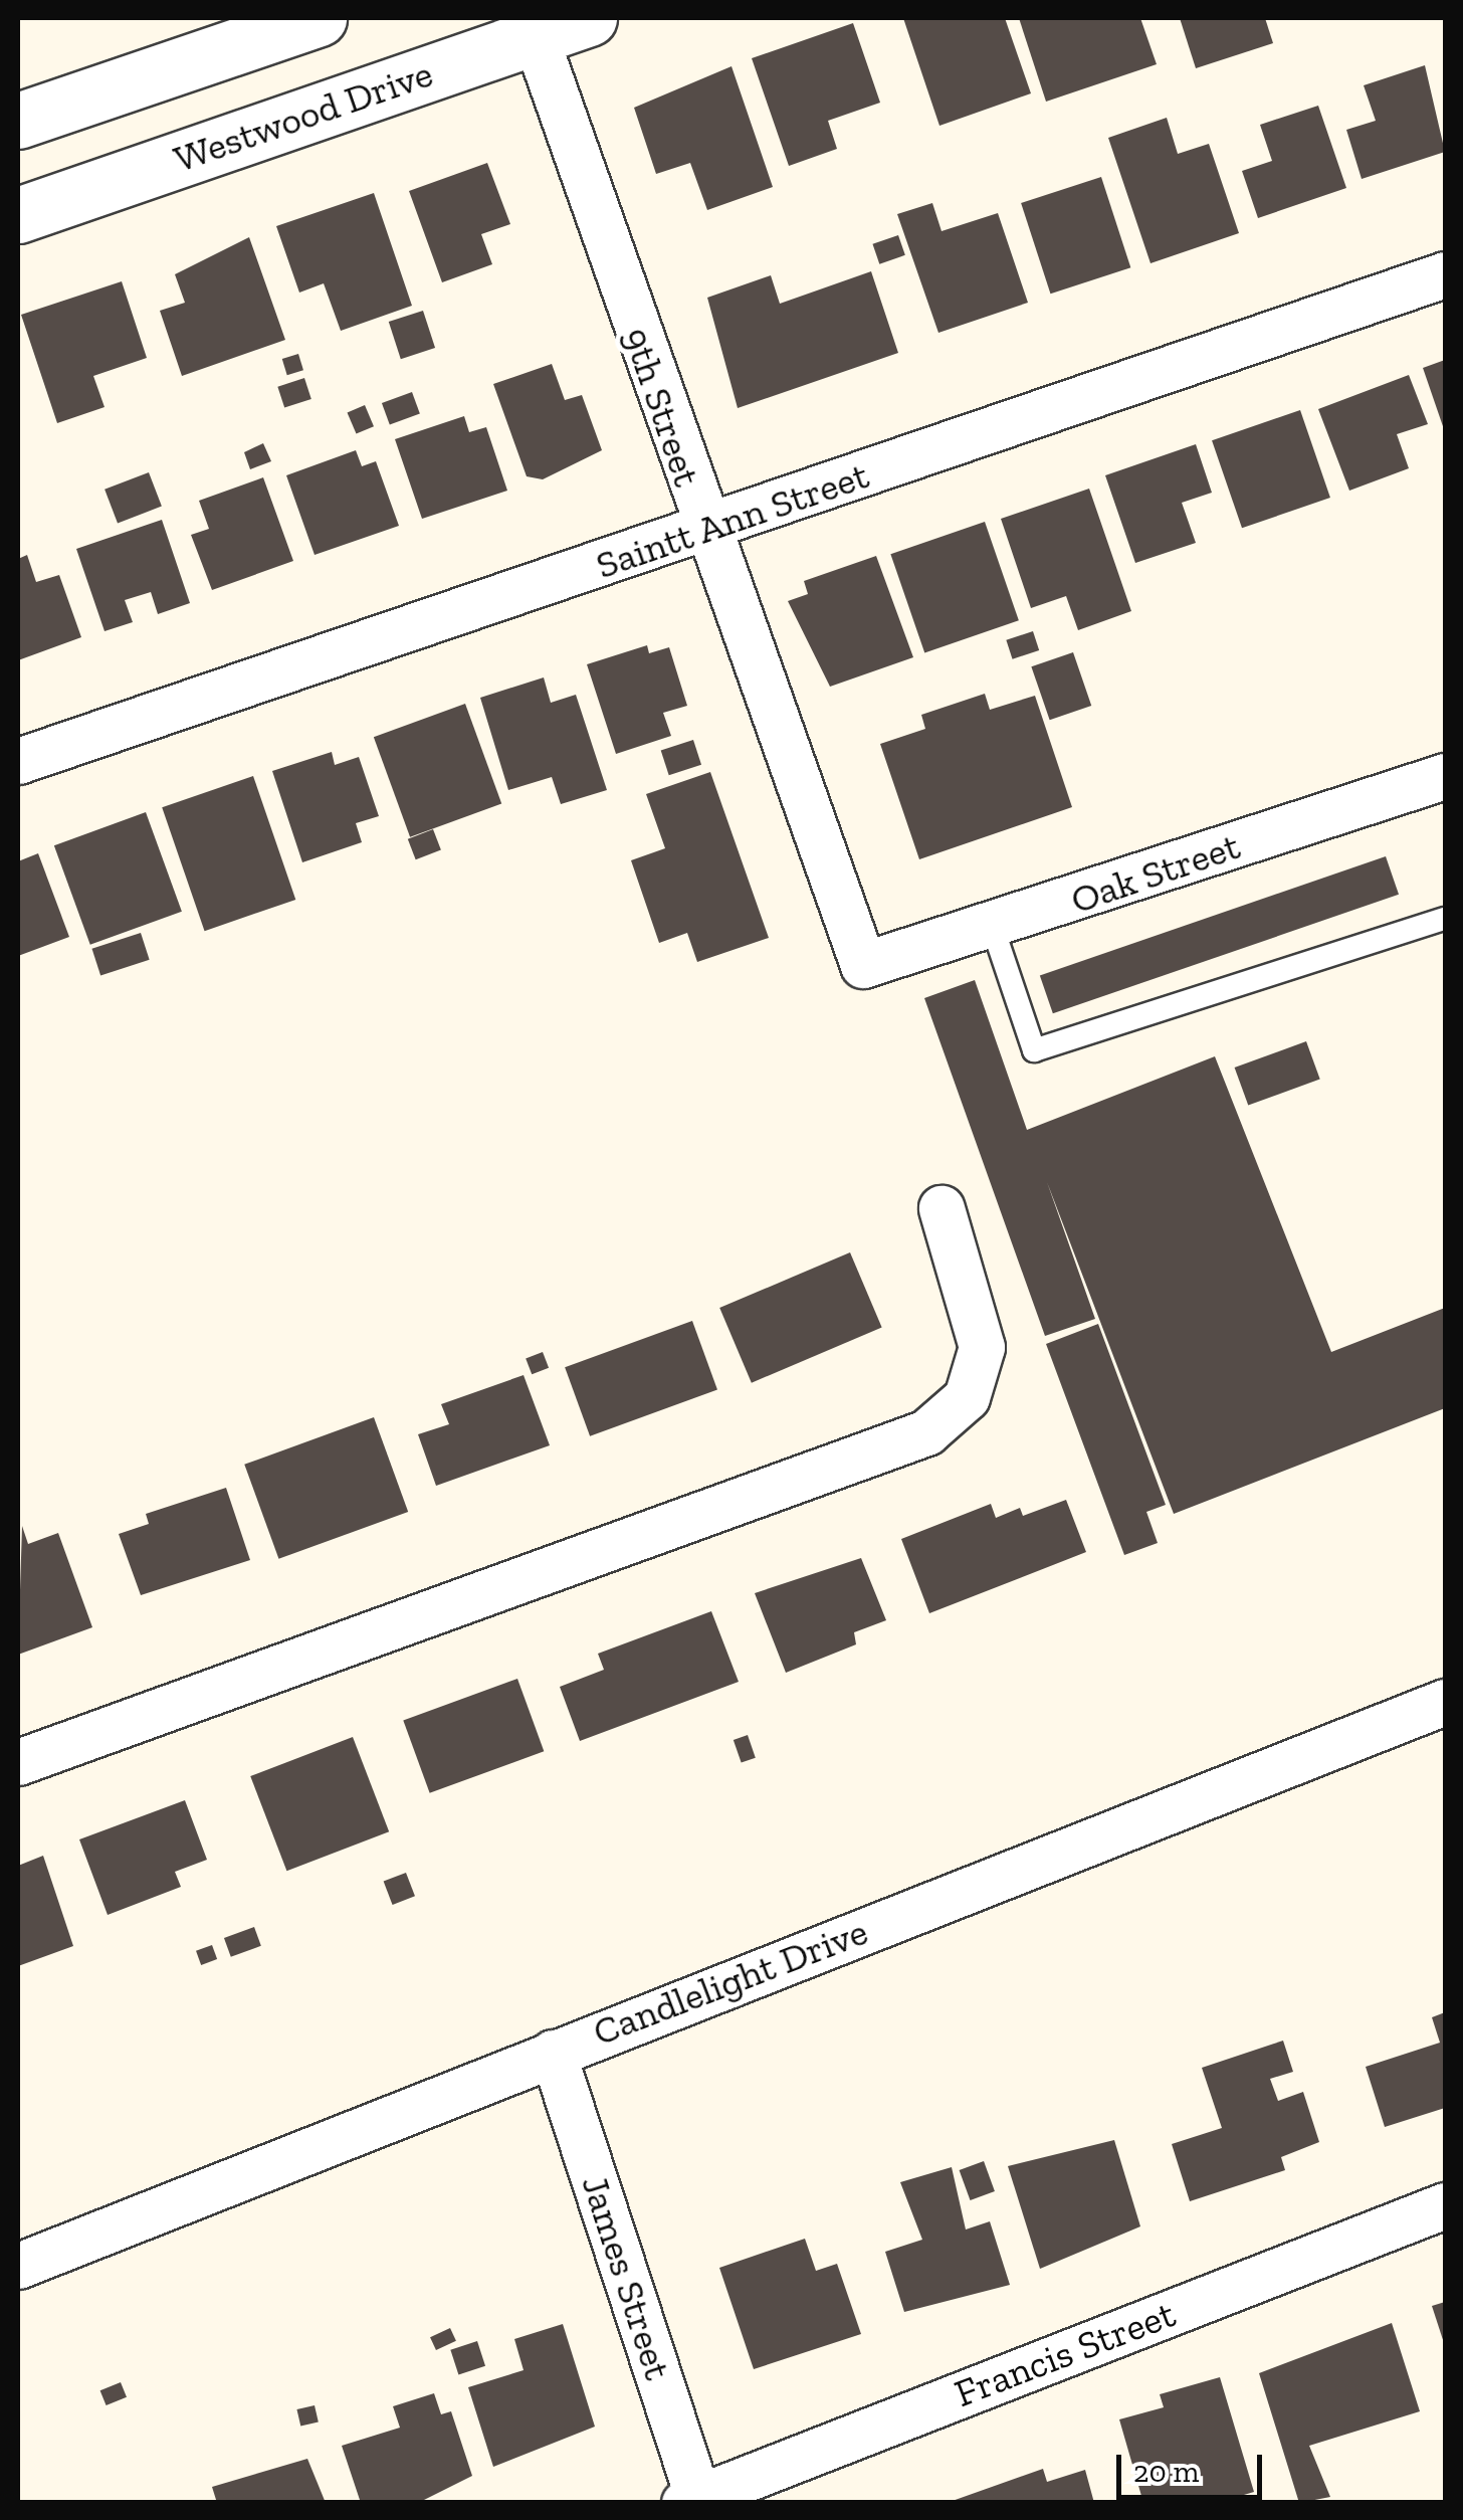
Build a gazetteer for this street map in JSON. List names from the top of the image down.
{
  "streets": {
    "street": [
      "Westwood Drive",
      "9th Street",
      "Saintt Ann Street",
      "Oak Street",
      "Candlelight Drive",
      "James Street",
      "Francis Street"
    ]
  },
  "crossings": [
    ["Westwood Drive", "9th Street"],
    ["9th Street", "Saintt Ann Street"],
    ["9th Street", "Oak Street"],
    ["Candlelight Drive", "James Street"],
    ["James Street", "Francis Street"]
  ],
  "scale_bar": "20 m"
}
